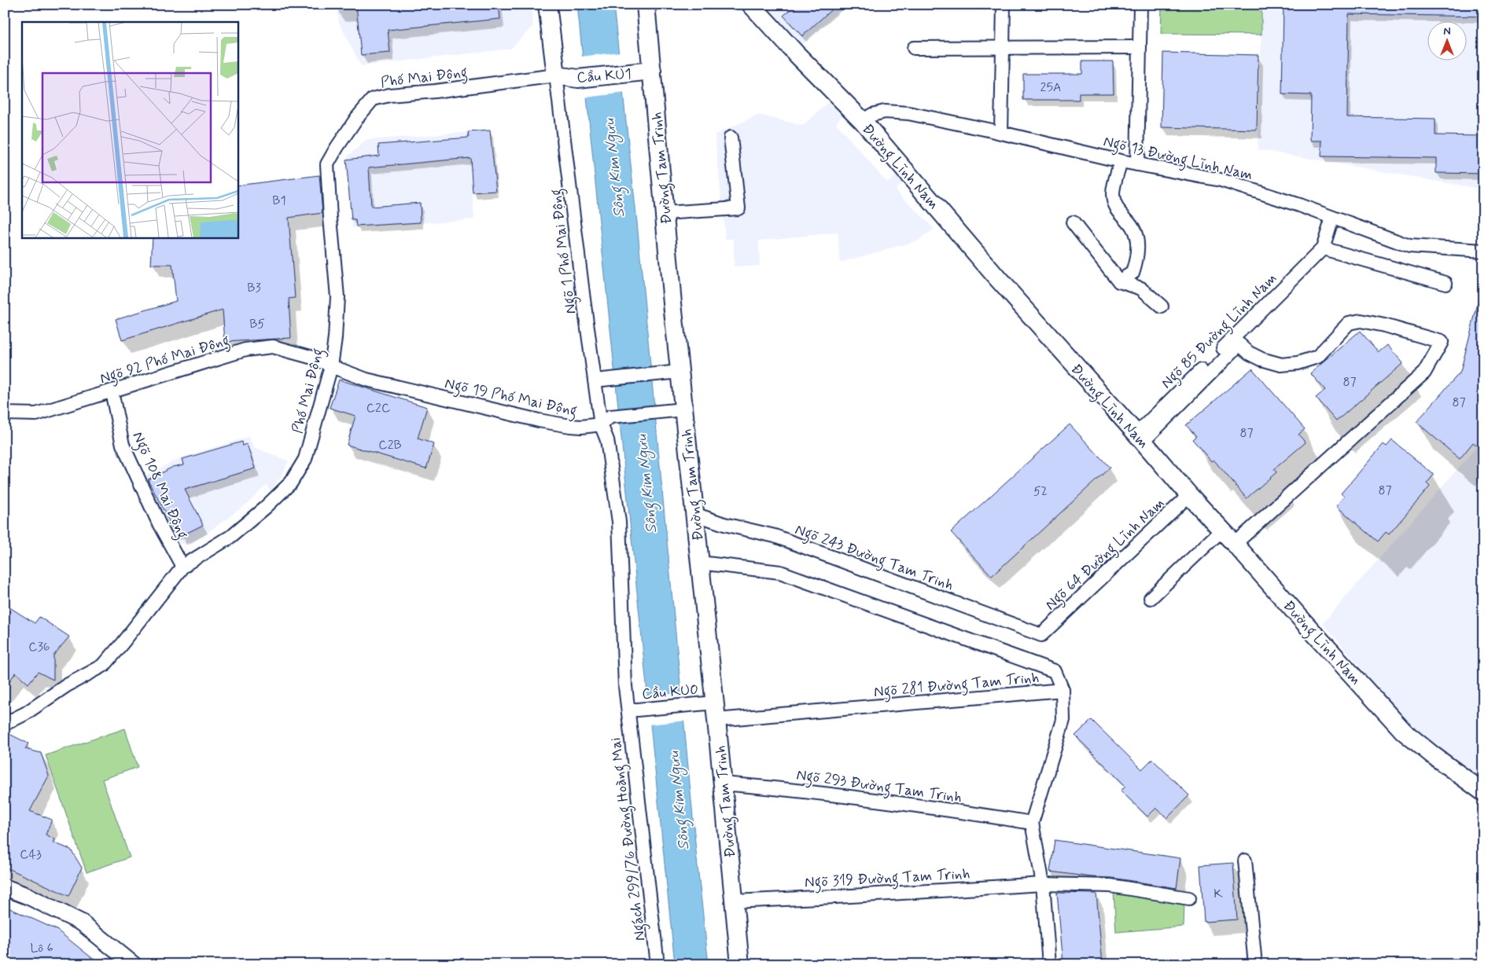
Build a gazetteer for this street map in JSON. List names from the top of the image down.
{
  "streets": {
    "main road": ["Cầu KU1", "Đường Lĩnh Nam", "Đường Tam Trinh"],
    "street": [
      "Phố Mai Động",
      "Ngõ 13 Đường Lĩnh Nam",
      "Ngõ 1 Phố Mai Động",
      "Ngõ 85 Đường Lĩnh Nam",
      "Ngõ 92 Phố Mai Động",
      "Ngõ 19 Phố Mai Động",
      "Ngõ 108 Mai Động",
      "Ngõ 64 Đường Lĩnh Nam",
      "Ngõ 243 Đường Tam Trinh",
      "Ngõ 281 Đường Tam Trinh",
      "Cầu KU0",
      "Ngõ 293 Đường Tam Trinh",
      "Ngách 299/76 Đường Hoàng Mai",
      "Ngõ 319 Đường Tam Trinh"
    ]
  },
  "crossings": [
    ["Cầu KU1", "Phố Mai Động"],
    ["Cầu KU1", "Đường Tam Trinh"],
    ["Cầu KU1", "Ngõ 1 Phố Mai Động"],
    ["Phố Mai Động", "Ngõ 1 Phố Mai Động"],
    ["Phố Mai Động", "Ngõ 92 Phố Mai Động"],
    ["Phố Mai Động", "Ngõ 19 Phố Mai Động"],
    ["Phố Mai Động", "Ngõ 108 Mai Động"],
    ["Ngõ 13 Đường Lĩnh Nam", "Đường Lĩnh Nam"],
    ["Ngõ 13 Đường Lĩnh Nam", "Ngõ 85 Đường Lĩnh Nam"],
    ["Đường Lĩnh Nam", "Ngõ 85 Đường Lĩnh Nam"],
    ["Đường Lĩnh Nam", "Ngõ 64 Đường Lĩnh Nam"],
    ["Đường Tam Trinh", "Ngõ 243 Đường Tam Trinh"],
    ["Đường Tam Trinh", "Ngõ 281 Đường Tam Trinh"],
    ["Đường Tam Trinh", "Cầu KU0"],
    ["Đường Tam Trinh", "Ngõ 293 Đường Tam Trinh"],
    ["Đường Tam Trinh", "Ngõ 319 Đường Tam Trinh"],
    ["Ngõ 1 Phố Mai Động", "Ngõ 19 Phố Mai Động"],
    ["Ngõ 1 Phố Mai Động", "Ngách 299/76 Đường Hoàng Mai"],
    ["Ngõ 92 Phố Mai Động", "Ngõ 19 Phố Mai Động"],
    ["Ngõ 92 Phố Mai Động", "Ngõ 108 Mai Động"],
    ["Ngõ 19 Phố Mai Động", "Ngách 299/76 Đường Hoàng Mai"],
    ["Ngõ 64 Đường Lĩnh Nam", "Ngõ 243 Đường Tam Trinh"],
    ["Cầu KU0", "Ngách 299/76 Đường Hoàng Mai"]
  ],
  "water": ["Sông Kim Ngưu"],
  "house_numbers": [
    "25A",
    "B1",
    "B3",
    "B5",
    "87",
    "87",
    "C2C",
    "87",
    "C2B",
    "87",
    "52",
    "C36",
    "C43",
    "K",
    "Lô 6"
  ],
  "north": "top"
}
